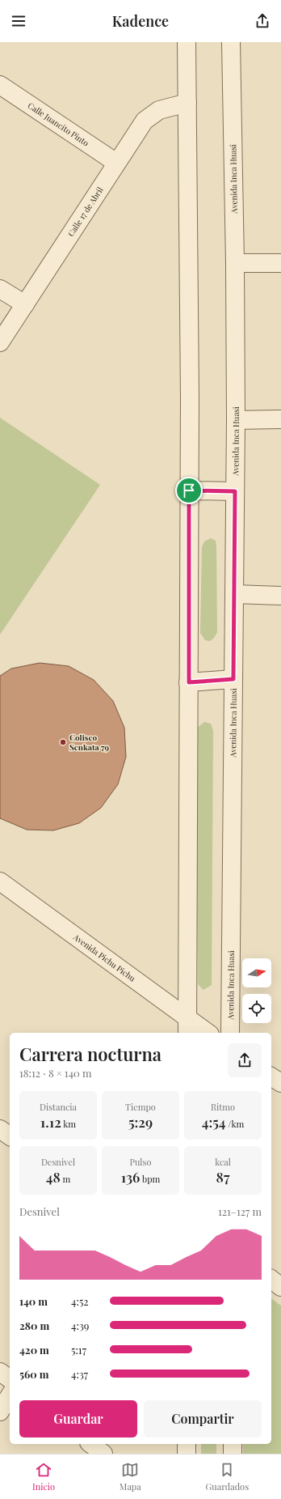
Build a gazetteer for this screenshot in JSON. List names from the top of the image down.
{
  "streets": {
    "street": [
      "Calle Juancito Pinto",
      "Avenida Inca Huasi",
      "Calle 17 de Abril",
      "Avenida Pichu Pichu"
    ]
  },
  "crossings": [
    ["Calle Juancito Pinto", "Calle 17 de Abril"]
  ],
  "places": ["Coliseo Senkata 79"],
  "north": "right",
  "page": {
    "header": "Kadence",
    "heading": ["Carrera nocturna", "18:12 · 8 × 140 m"],
    "stats": [
      ["Distancia", "1.12 km"],
      ["Tiempo", "5:29"],
      ["Ritmo", "4:54 /km"],
      ["Desnivel", "48 m"],
      ["Pulso", "136 bpm"],
      ["kcal", "87"]
    ],
    "chart": ["Desnivel", "121–127 m"],
    "list": [
      {
        "name": "140 m",
        "note": "4:52"
      },
      {
        "name": "280 m",
        "note": "4:39"
      },
      {
        "name": "420 m",
        "note": "5:17"
      },
      {
        "name": "560 m",
        "note": "4:37"
      }
    ],
    "buttons": ["Guardar", "Compartir"],
    "tabs": ["Inicio", "Mapa", "Guardados"]
  }
}
